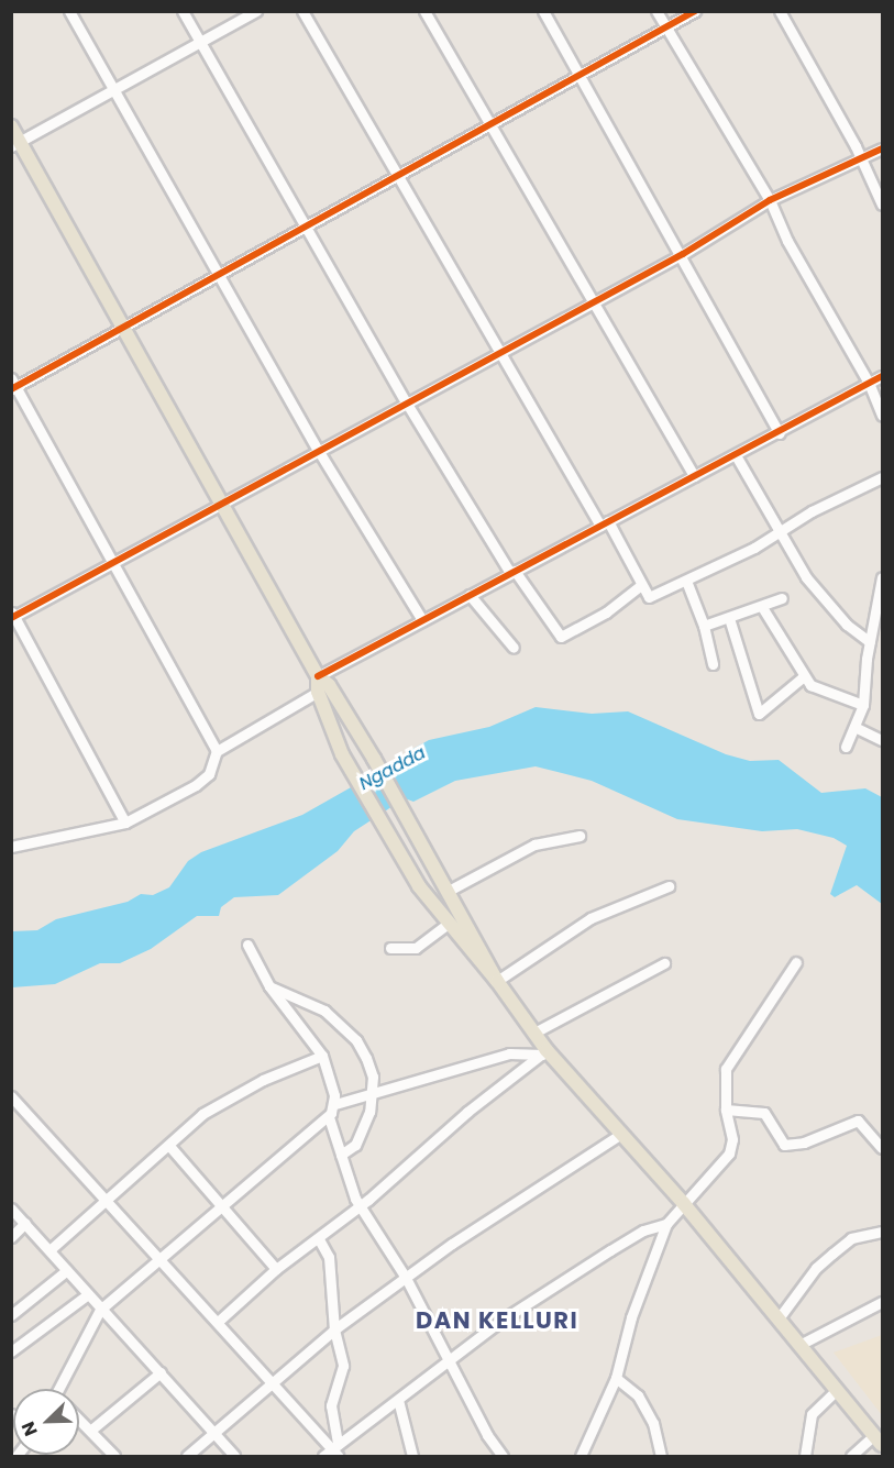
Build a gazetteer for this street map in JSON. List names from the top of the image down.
{
  "districts": ["DAN KELLURI"],
  "water": ["Ngadda"],
  "north": "bottom left"
}
